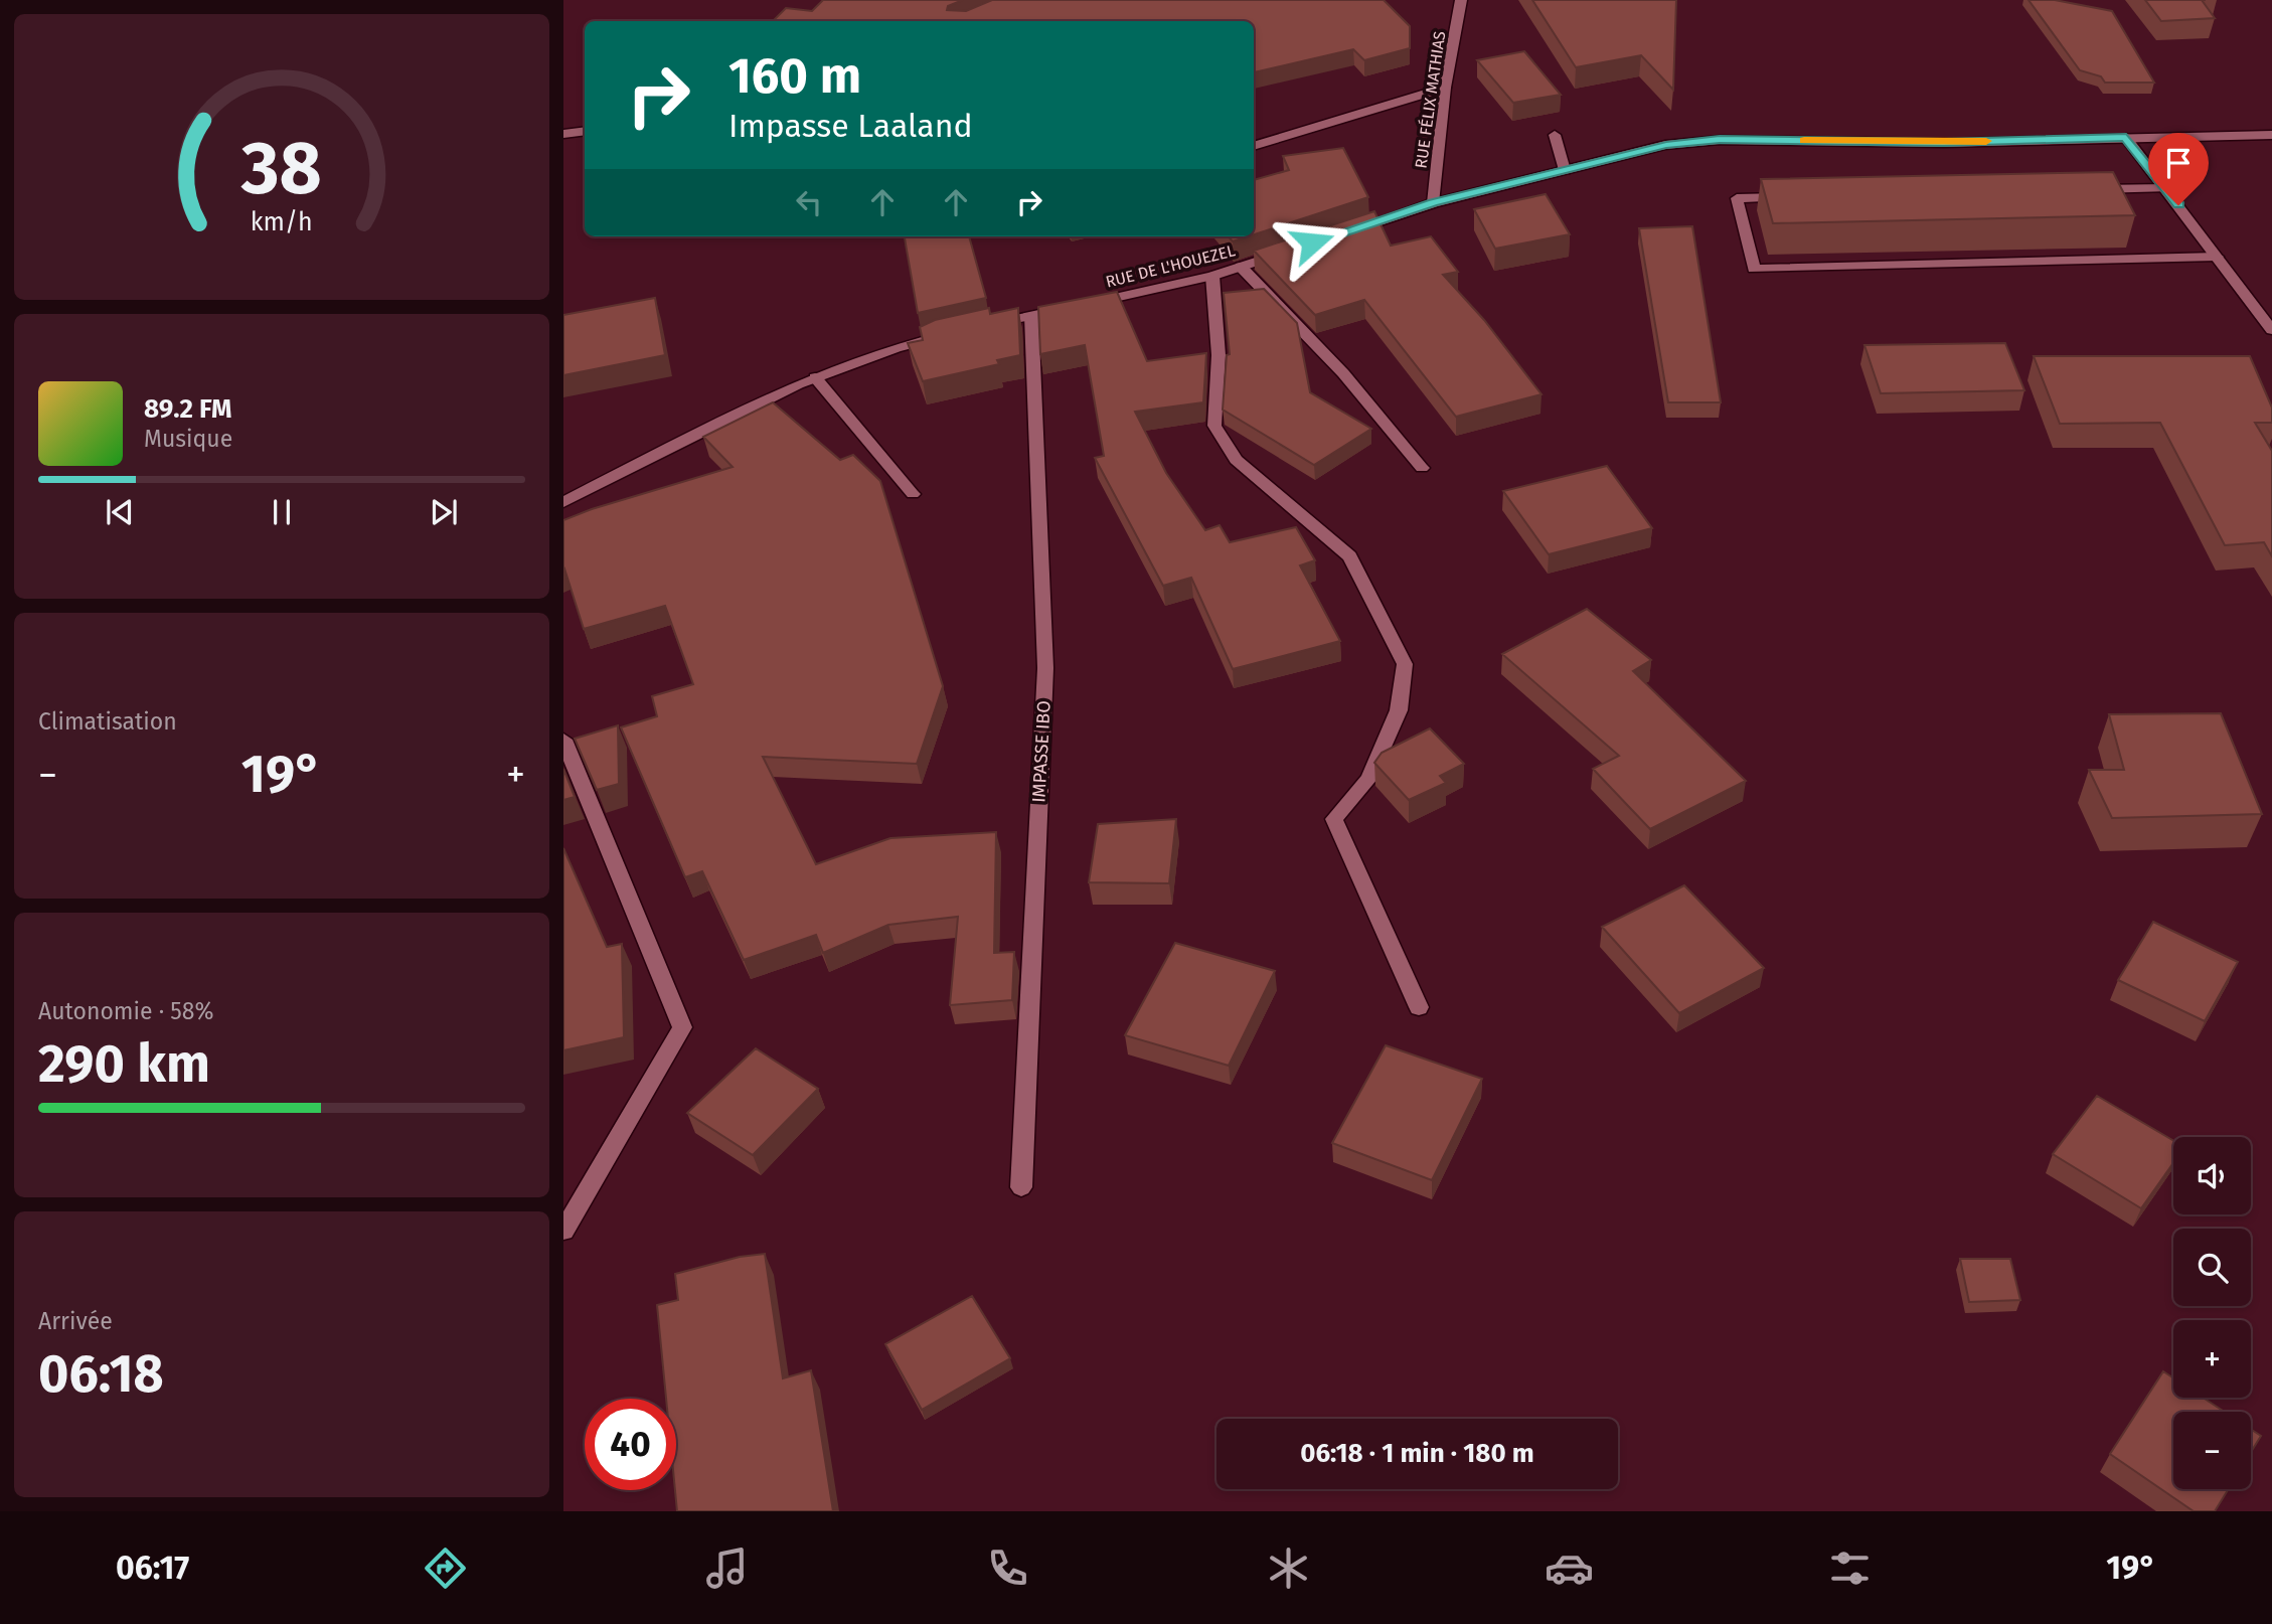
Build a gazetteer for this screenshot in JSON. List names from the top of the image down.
{
  "streets": {
    "street": ["RUE FÉLIX MATHIAS", "RUE DE L'HOUEZEL", "IMPASSE IBO"]
  },
  "crossings": [
    ["RUE DE L'HOUEZEL", "IMPASSE IBO"]
  ],
  "page": {
    "turn": ["160 m", "Impasse Laaland"],
    "song": ["89.2 FM", "Musique"],
    "tile": [
      "Climatisation",
      ["Autonomie · 58%", "290 km"],
      ["Arrivée", "06:18"]
    ],
    "heat": ["−", "19°", "+"],
    "map_buttons": ["+", "−"],
    "limit": "40",
    "trip": "06:18 · 1 min · 180 m",
    "tabs": ["06:17", "19°"],
    "gauge": ["38", "km/h"]
  }
}
